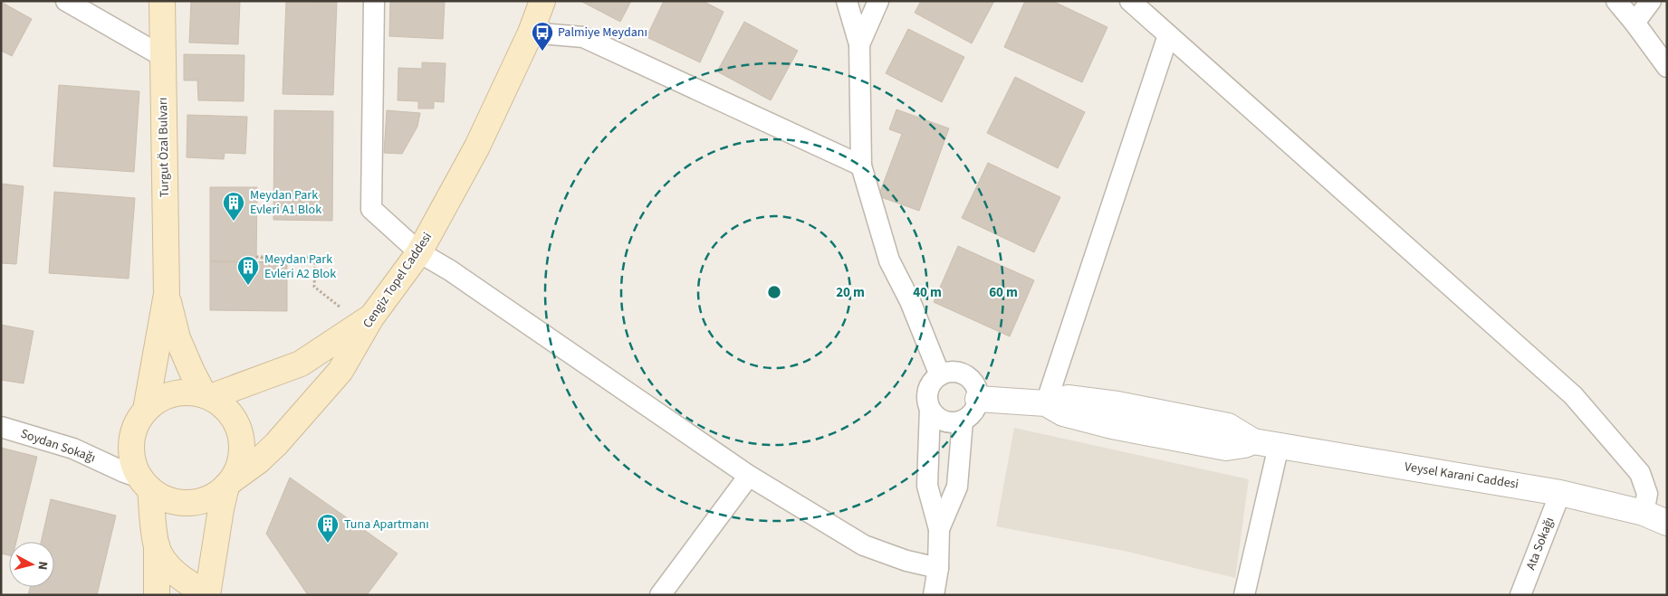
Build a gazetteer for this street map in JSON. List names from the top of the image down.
{
  "streets": {
    "main road": ["Turgut Özal Bulvarı", "Cengiz Topel Caddesi"],
    "street": ["Soydan Sokağı", "Veysel Karani Caddesi", "Ata Sokağı"]
  },
  "crossings": [
    ["Cengiz Topel Caddesi", "Soydan Sokağı"],
    ["Veysel Karani Caddesi", "Ata Sokağı"]
  ],
  "places": {
    "bus stop": ["Palmiye Meydanı"],
    "building": ["Meydan Park Evleri A1 Blok", "Meydan Park Evleri A2 Blok", "Tuna Apartmanı"]
  },
  "north": "right",
  "rings": ["20 m", "40 m", "60 m"]
}
